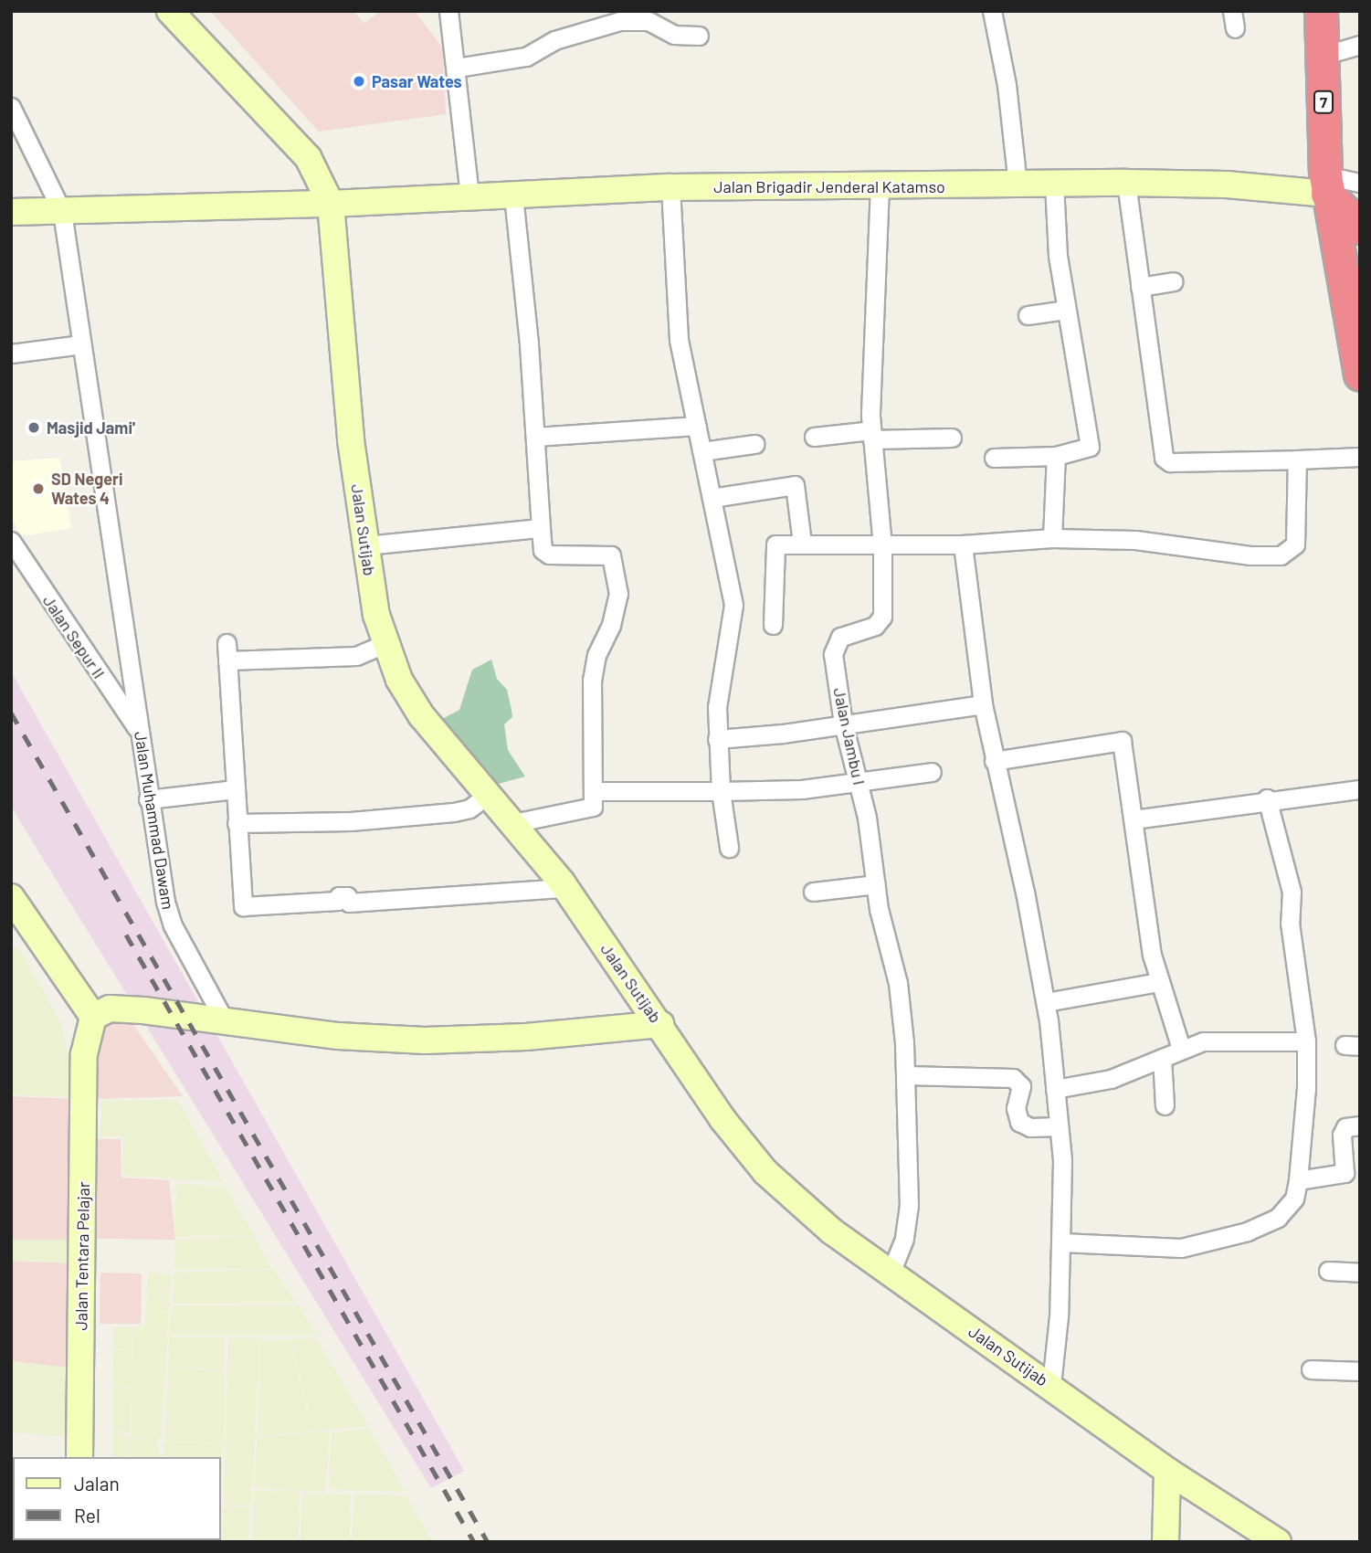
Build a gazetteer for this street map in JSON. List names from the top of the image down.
{
  "streets": {
    "highway": ["7"],
    "main road": ["Jalan Brigadir Jenderal Katamso", "Jalan Sutijab", "Jalan Tentara Pelajar"],
    "street": ["Jalan Sepur II", "Jalan Jambu I", "Jalan Muhammad Dawam"]
  },
  "crossings": [
    ["7", "Jalan Brigadir Jenderal Katamso"],
    ["Jalan Brigadir Jenderal Katamso", "Jalan Sutijab"],
    ["Jalan Brigadir Jenderal Katamso", "Jalan Jambu I"],
    ["Jalan Brigadir Jenderal Katamso", "Jalan Muhammad Dawam"],
    ["Jalan Sutijab", "Jalan Jambu I"],
    ["Jalan Sepur II", "Jalan Muhammad Dawam"]
  ],
  "places": ["Pasar Wates", "Masjid Jami'", "SD Negeri Wates 4"],
  "legend": ["Jalan", "Rel"]
}
